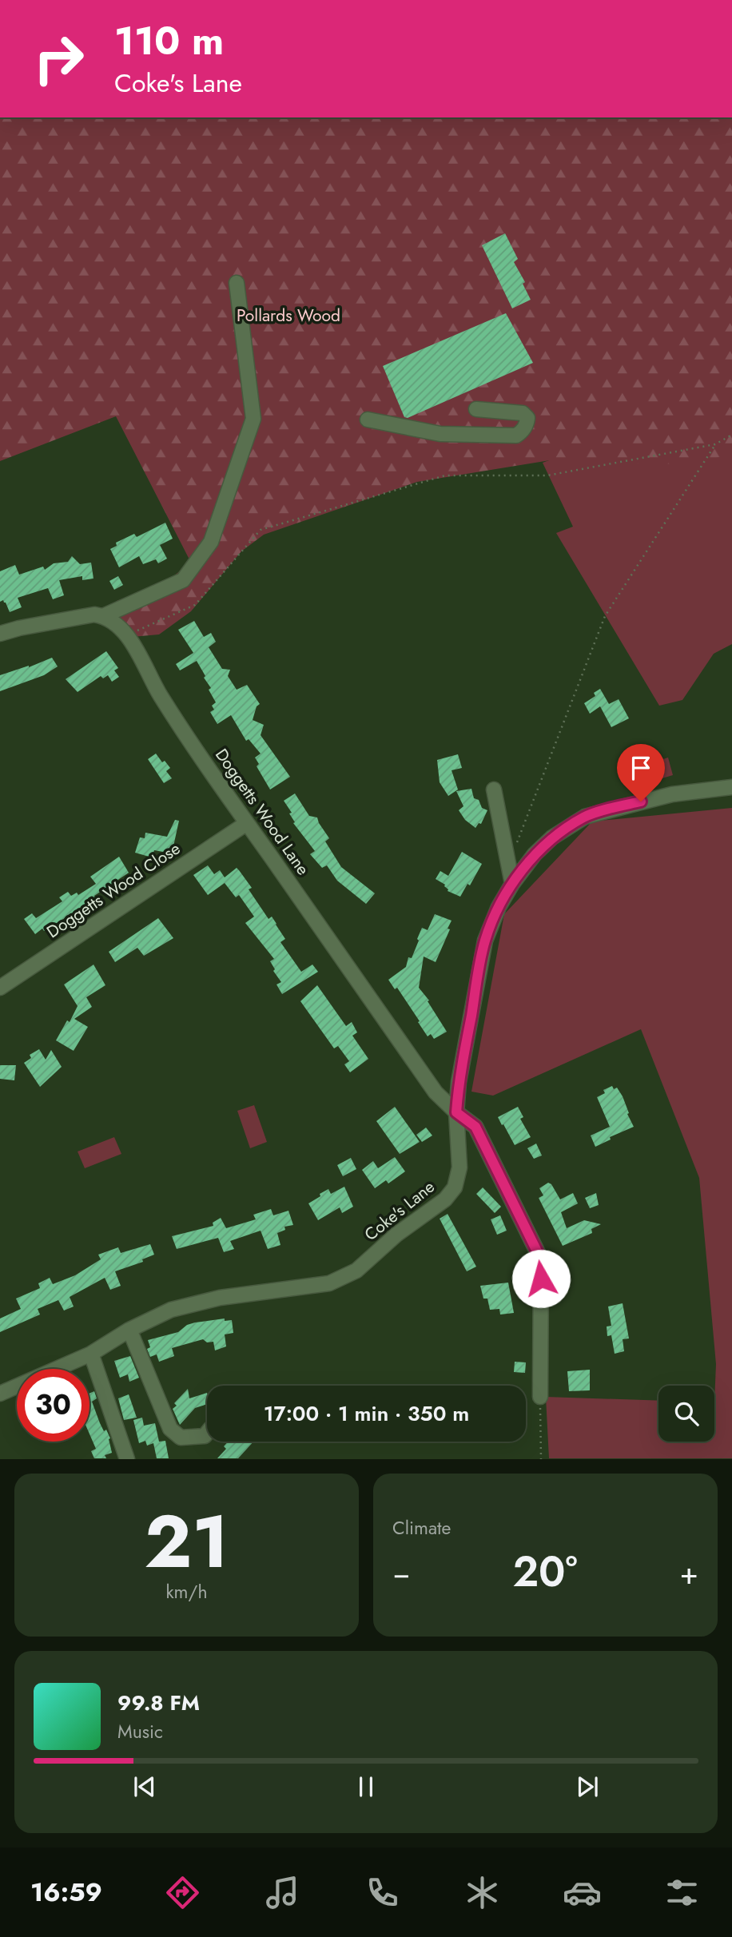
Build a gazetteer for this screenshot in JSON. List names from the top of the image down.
{
  "streets": {
    "street": ["Doggetts Wood Lane", "Doggetts Wood Close", "Coke's Lane"]
  },
  "crossings": [
    ["Doggetts Wood Lane", "Doggetts Wood Close"],
    ["Doggetts Wood Lane", "Coke's Lane"]
  ],
  "parks": ["Pollards Wood"],
  "page": {
    "turn": ["110 m", "Coke's Lane"],
    "limit": "30",
    "trip": "17:00 · 1 min · 350 m",
    "tile": [
      ["21", "km/h"],
      "Climate"
    ],
    "heat": ["−", "20°", "+"],
    "song": ["99.8 FM", "Music"],
    "tabs": "16:59"
  }
}
